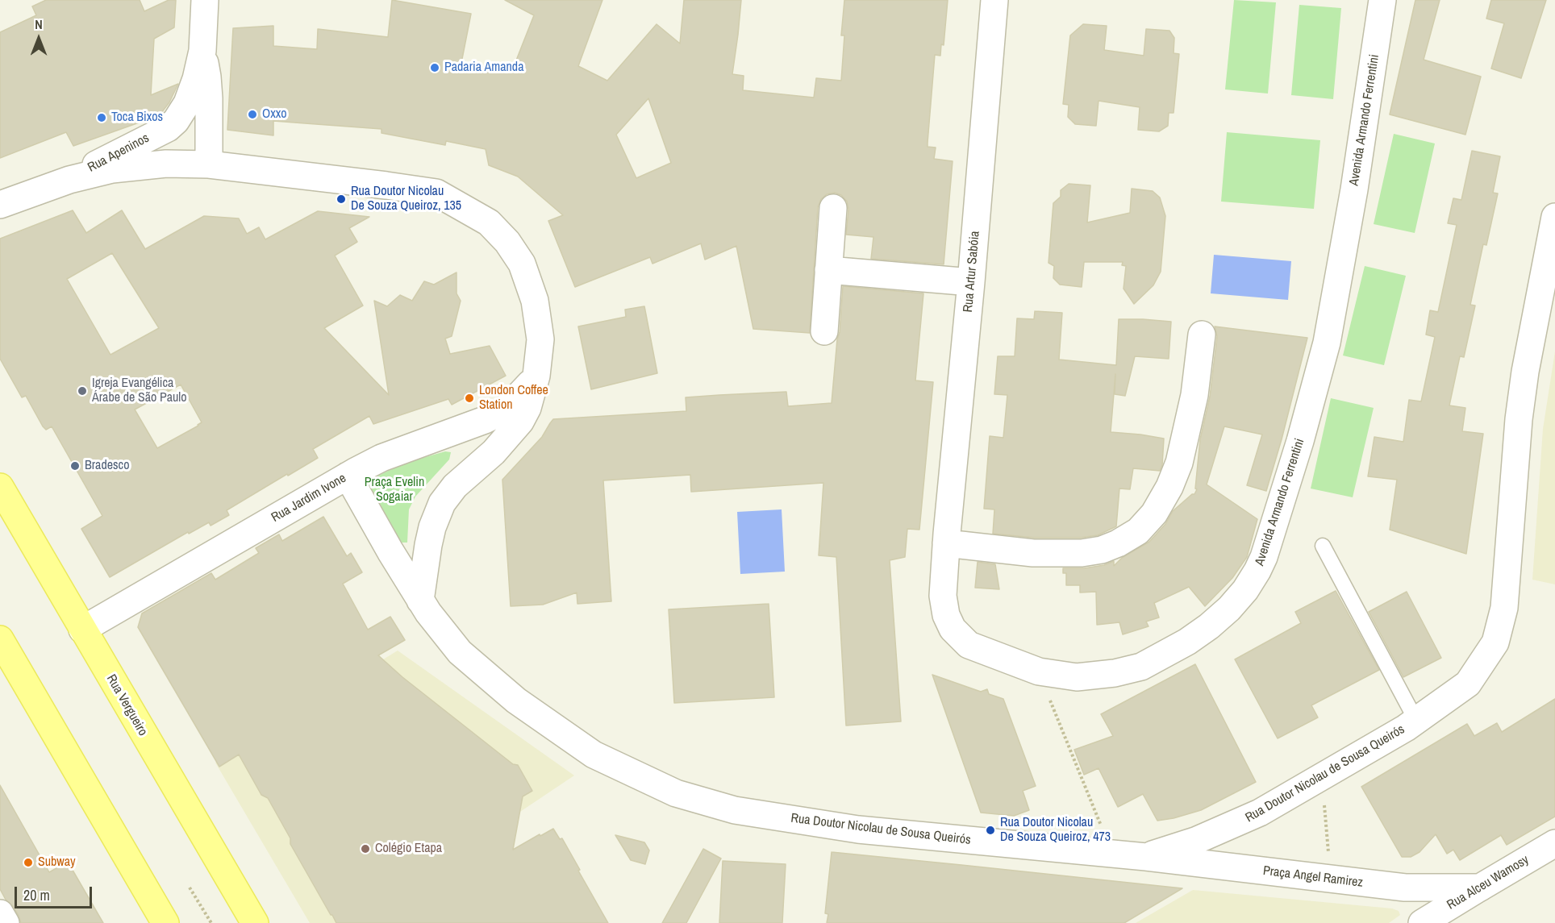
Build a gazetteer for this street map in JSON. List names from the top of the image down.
{
  "streets": {
    "main road": ["Rua Vergueiro"],
    "street": [
      "Avenida Armando Ferrentini",
      "Rua Apeninos",
      "Rua Artur Sabóia",
      "Rua Jardim Ivone",
      "Rua Doutor Nicolau de Sousa Queirós",
      "Praça Angel Ramirez",
      "Rua Alceu Wamosy"
    ]
  },
  "crossings": [
    ["Avenida Armando Ferrentini", "Rua Artur Sabóia"],
    ["Rua Jardim Ivone", "Rua Vergueiro"],
    ["Rua Jardim Ivone", "Rua Doutor Nicolau de Sousa Queirós"],
    ["Rua Doutor Nicolau de Sousa Queirós", "Praça Angel Ramirez"],
    ["Praça Angel Ramirez", "Rua Alceu Wamosy"]
  ],
  "parks": ["Praça Evelin Sogaiar"],
  "places": [
    "Padaria Amanda",
    "Oxxo",
    "Toca Bixos",
    "Rua Doutor Nicolau De Souza Queiroz, 135",
    "Igreja Evangélica Árabe de São Paulo",
    "London Coffee Station",
    "Bradesco",
    "Rua Doutor Nicolau De Souza Queiroz, 473",
    "Colégio Etapa",
    "Subway"
  ],
  "scale_bar": "20 m",
  "north": "top"
}
